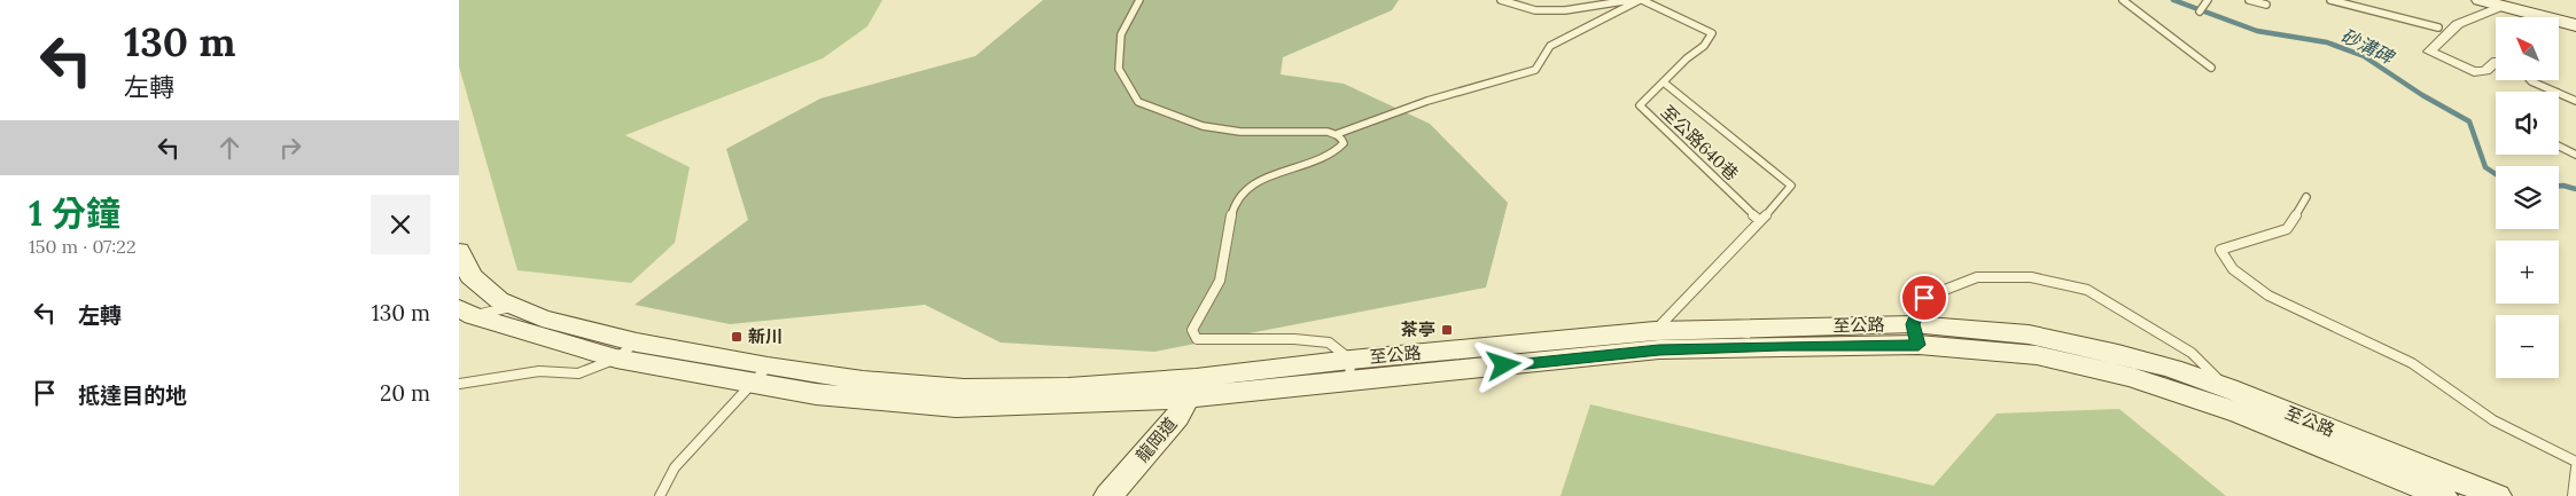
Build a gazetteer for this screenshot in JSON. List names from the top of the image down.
{
  "streets": {
    "street": ["至公路", "龍岡道"],
    "lane": ["至公路640巷"]
  },
  "crossings": [
    ["至公路", "龍岡道"]
  ],
  "water": ["砂溝碑"],
  "places": {
    "transit": ["茶亭", "新川"]
  },
  "north": "top left",
  "page": {
    "turn": ["130 m", "左轉"],
    "map_buttons": ["+", "−"],
    "heading": ["1 分鐘", "150 m · 07:22"],
    "list": [
      {
        "name": "左轉",
        "value": "130 m"
      },
      {
        "name": "抵達目的地",
        "value": "20 m"
      }
    ]
  }
}
